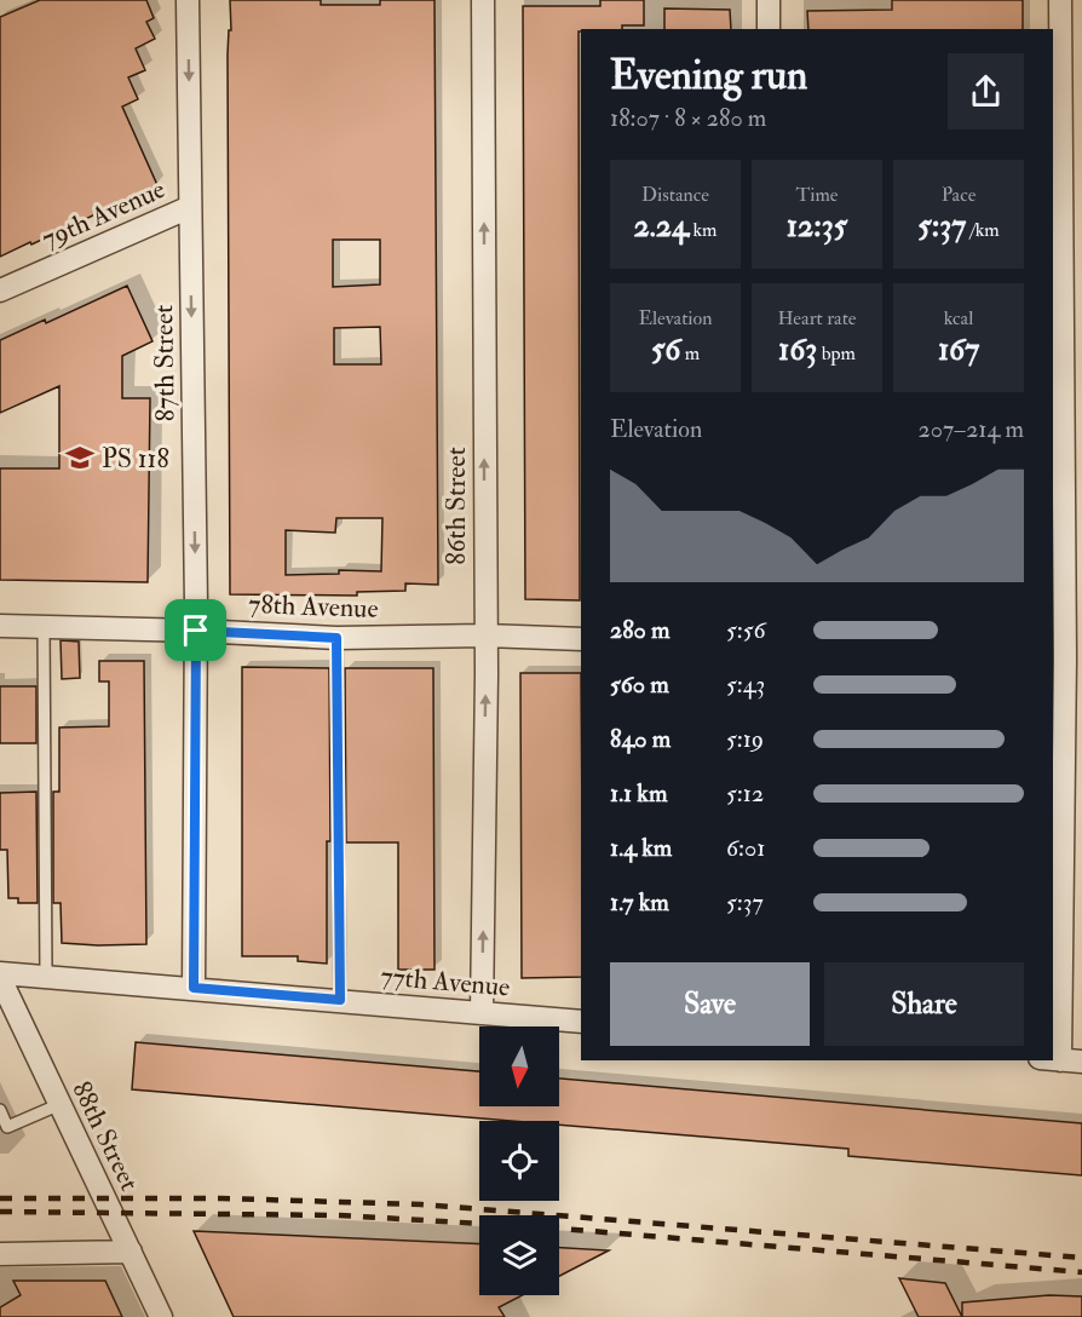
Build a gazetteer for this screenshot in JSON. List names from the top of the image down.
{
  "streets": {
    "street": [
      "79th Avenue",
      "87th Street",
      "86th Street",
      "78th Avenue",
      "77th Avenue",
      "88th Street"
    ]
  },
  "crossings": [
    ["79th Avenue", "87th Street"],
    ["87th Street", "78th Avenue"],
    ["87th Street", "77th Avenue"],
    ["86th Street", "78th Avenue"],
    ["86th Street", "77th Avenue"],
    ["77th Avenue", "88th Street"]
  ],
  "one_way": ["87th Street", "86th Street"],
  "places": {
    "school or university": ["PS 118"]
  },
  "north": "bottom",
  "page": {
    "heading": ["Evening run", "18:07 · 8 × 280 m"],
    "stats": [
      ["Distance", "2.24 km"],
      ["Time", "12:35"],
      ["Pace", "5:37 /km"],
      ["Elevation", "56 m"],
      ["Heart rate", "163 bpm"],
      ["kcal", "167"]
    ],
    "chart": ["Elevation", "207–214 m"],
    "list": [
      {
        "name": "280 m",
        "note": "5:56"
      },
      {
        "name": "560 m",
        "note": "5:43"
      },
      {
        "name": "840 m",
        "note": "5:19"
      },
      {
        "name": "1.1 km",
        "note": "5:12"
      },
      {
        "name": "1.4 km",
        "note": "6:01"
      },
      {
        "name": "1.7 km",
        "note": "5:37"
      }
    ],
    "buttons": ["Save", "Share"]
  }
}
